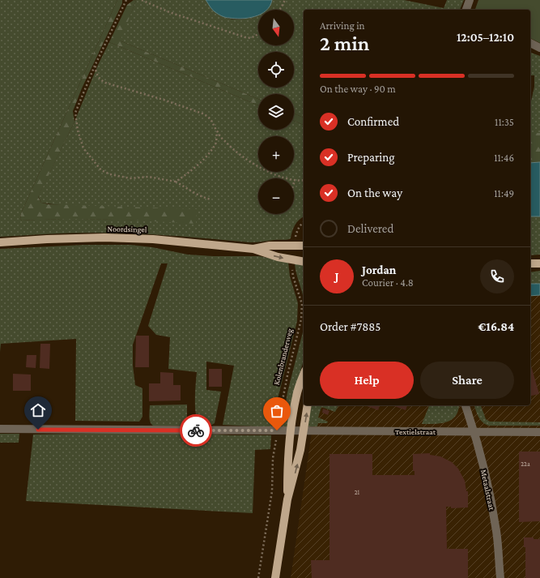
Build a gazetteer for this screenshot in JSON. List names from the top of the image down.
{
  "streets": {
    "main road": ["Noordsingel"],
    "street": ["Textielstraat", "Metaalstraat"],
    "path": ["Kolenbranderweg"]
  },
  "crossings": [
    ["Noordsingel", "Kolenbranderweg"],
    ["Kolenbranderweg", "Textielstraat"],
    ["Textielstraat", "Metaalstraat"]
  ],
  "house_numbers": ["22a", "21"],
  "north": "bottom",
  "page": {
    "map_buttons": ["+", "−"],
    "heading": ["2 min", "Arriving in", "12:05–12:10"],
    "panel": [
      "Jordan",
      "Courier · 4.8",
      "Order #7885",
      "€16.84"
    ],
    "bar": "On the way · 90 m",
    "list": [
      ["Confirmed", "11:35"],
      ["Preparing", "11:46"],
      ["On the way", "11:49"],
      "Delivered"
    ],
    "round": "J",
    "buttons": ["Help", "Share"]
  }
}
